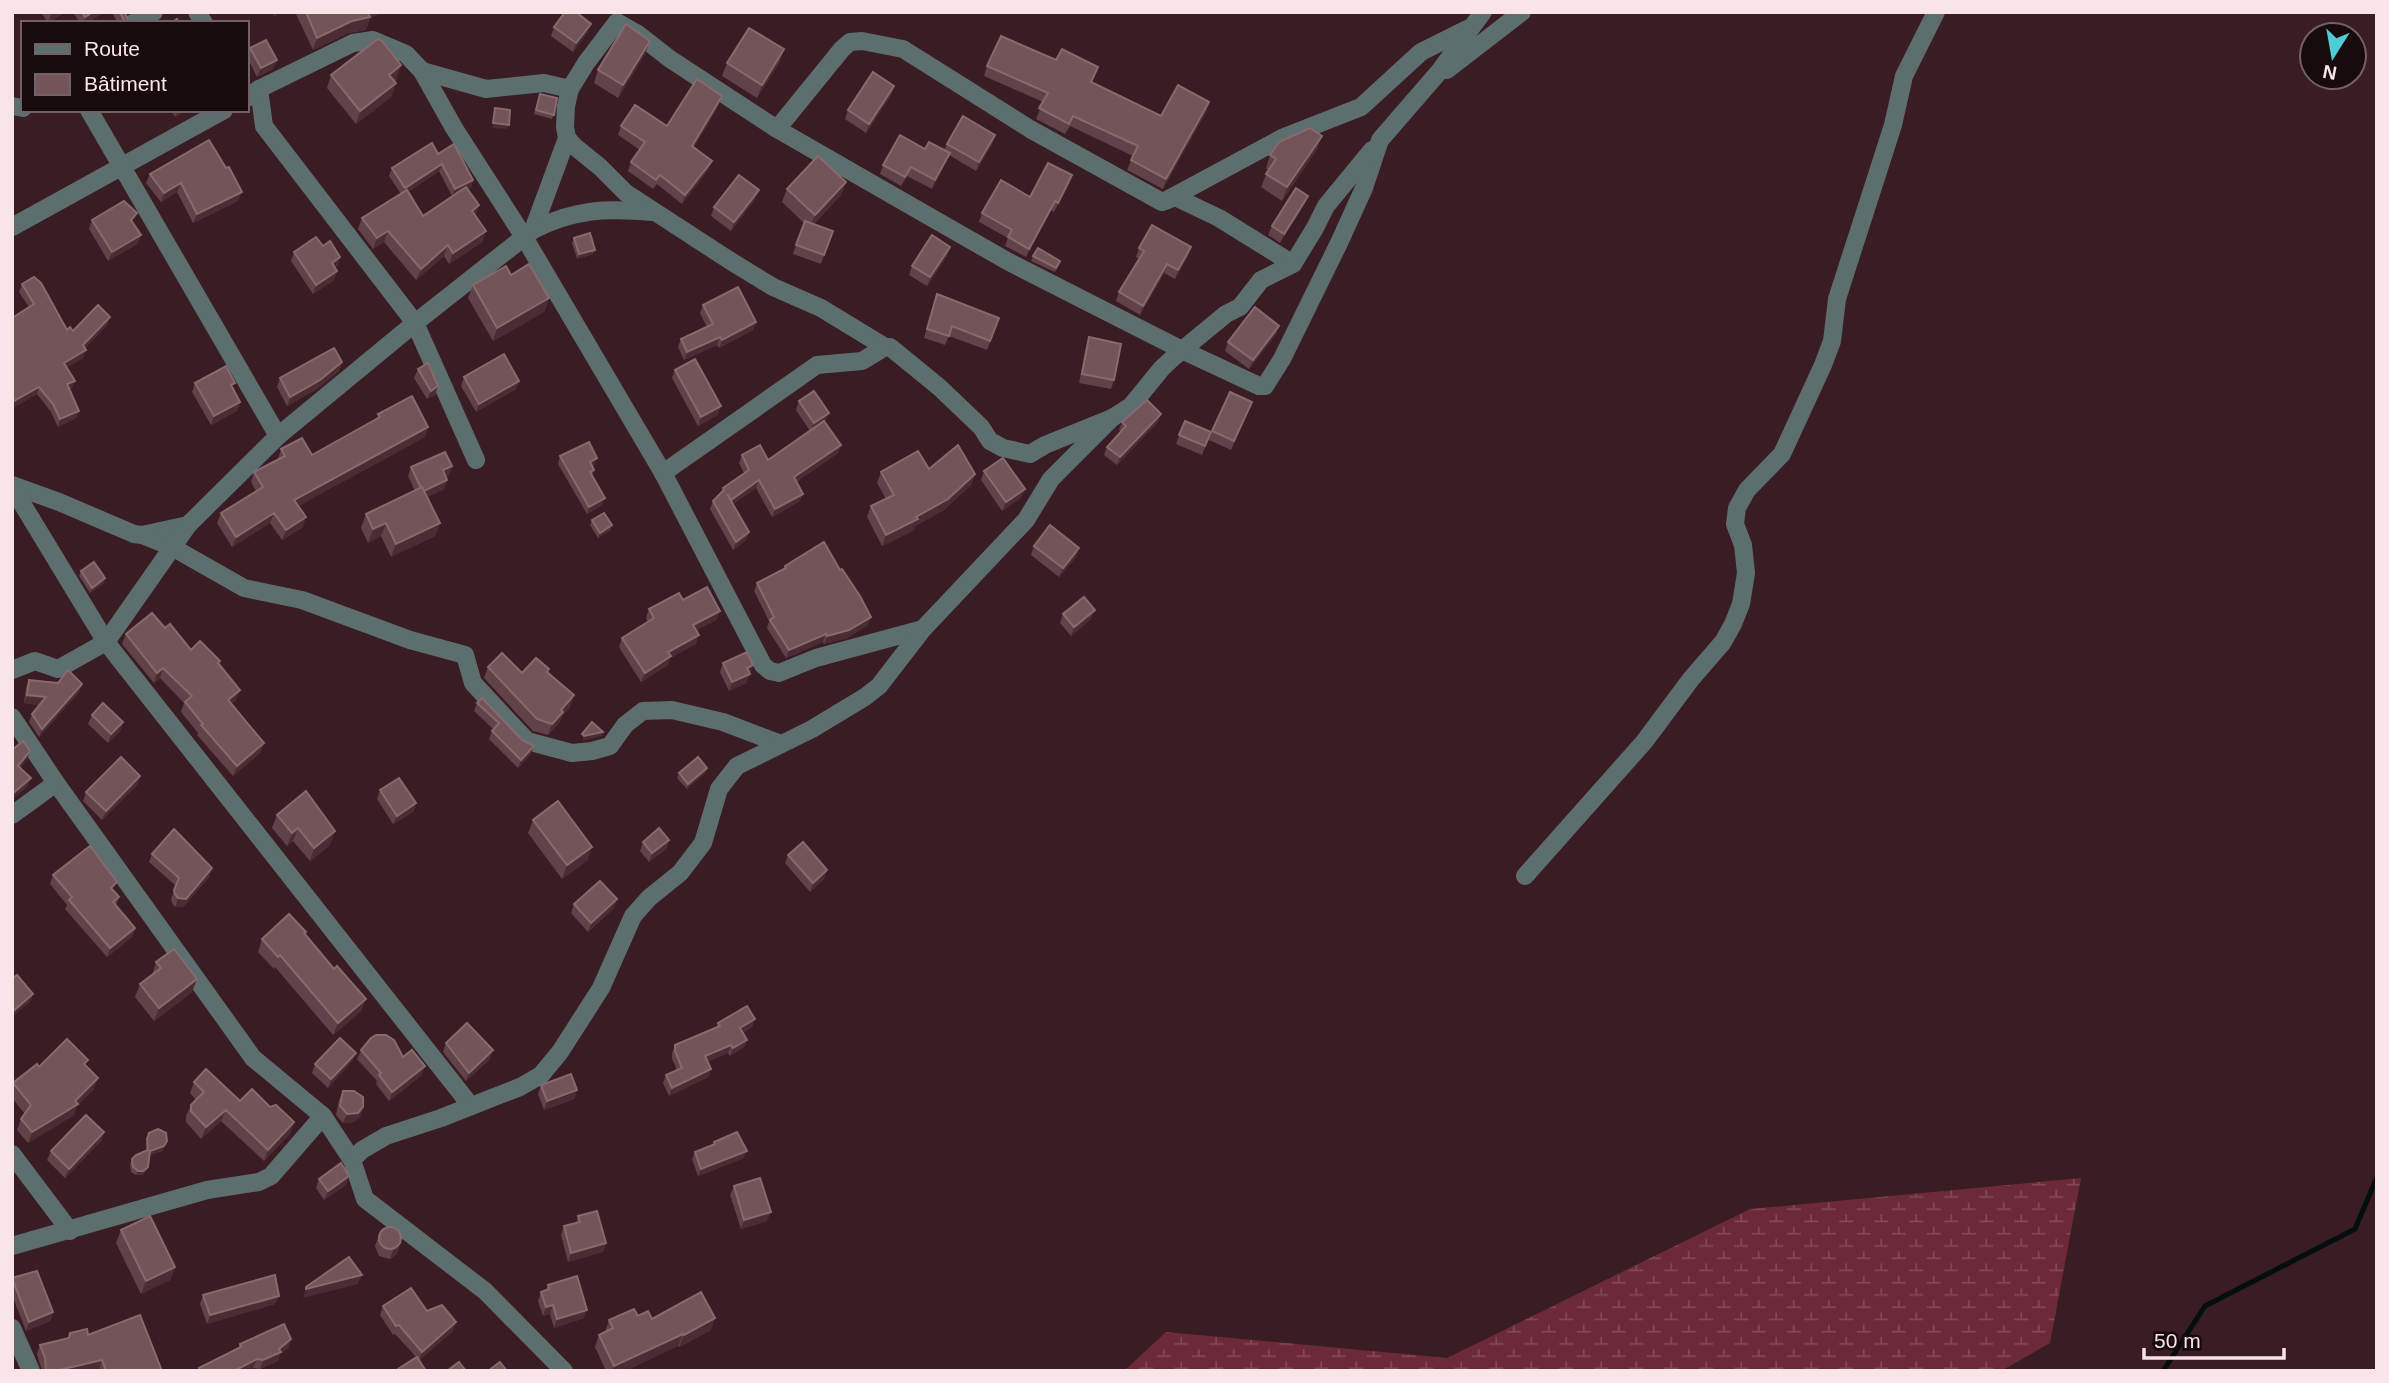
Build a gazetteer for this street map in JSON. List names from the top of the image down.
{
  "legend": ["Route", "Bâtiment"],
  "scale_bar": "50 m",
  "north": "bottom"
}
